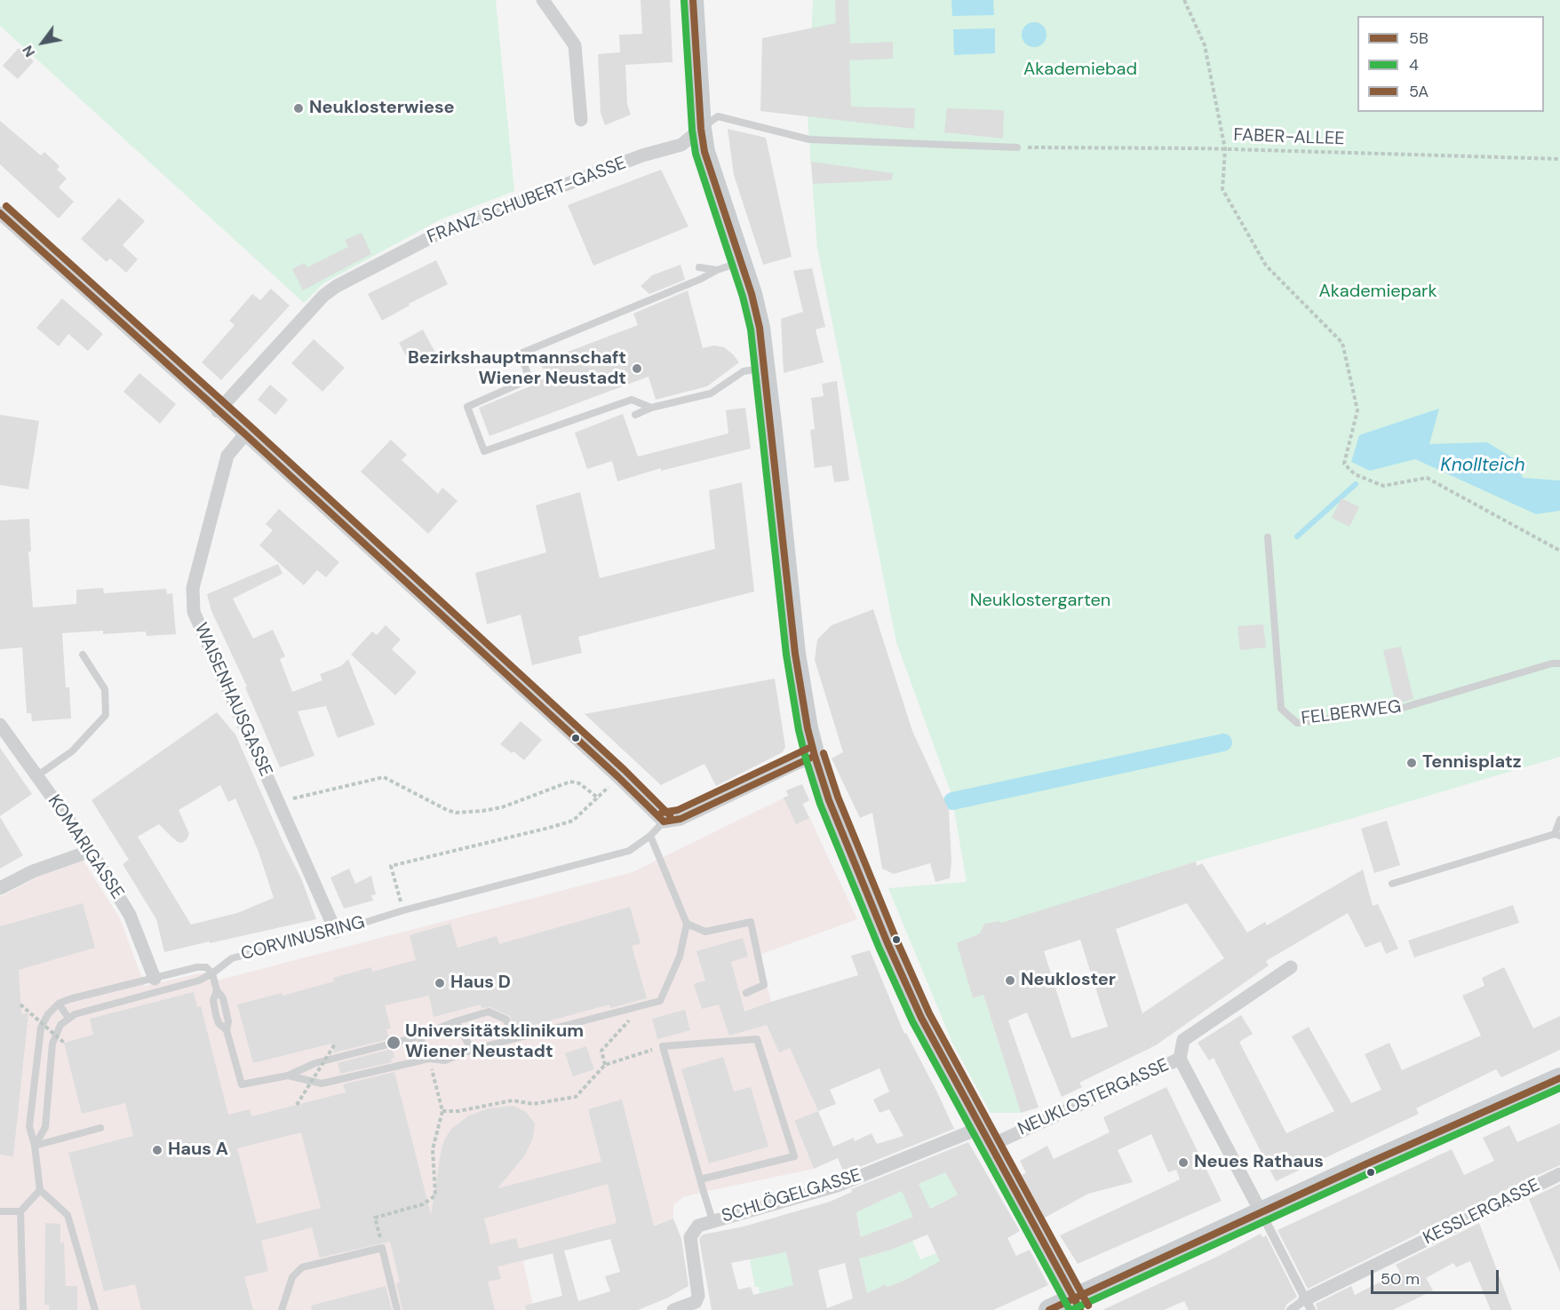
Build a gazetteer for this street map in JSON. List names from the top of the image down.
{
  "streets": {
    "street": [
      "FRANZ SCHUBERT-GASSE",
      "WAISENHAUSGASSE",
      "KOMARIGASSE",
      "NEUKLOSTERGASSE",
      "SCHLÖGELGASSE",
      "KESSLERGASSE"
    ],
    "lane": ["FELBERWEG", "CORVINUSRING"],
    "path": ["FABER-ALLEE"]
  },
  "crossings": [
    ["WAISENHAUSGASSE", "CORVINUSRING"],
    ["NEUKLOSTERGASSE", "SCHLÖGELGASSE"]
  ],
  "water": ["Knollteich"],
  "parks": ["Akademiebad", "Akademiepark", "Neuklostergarten"],
  "places": [
    "Neuklosterwiese",
    "Bezirkshauptmannschaft Wiener Neustadt",
    "Tennisplatz",
    "Neukloster",
    "Haus D",
    "Universitätsklinikum Wiener Neustadt",
    "Haus A",
    "Neues Rathaus"
  ],
  "lines": ["transit line 5B", "transit line 4", "transit line 5A"],
  "legend": ["5B", "4", "5A"],
  "scale_bar": "50 m",
  "north": "bottom left"
}
